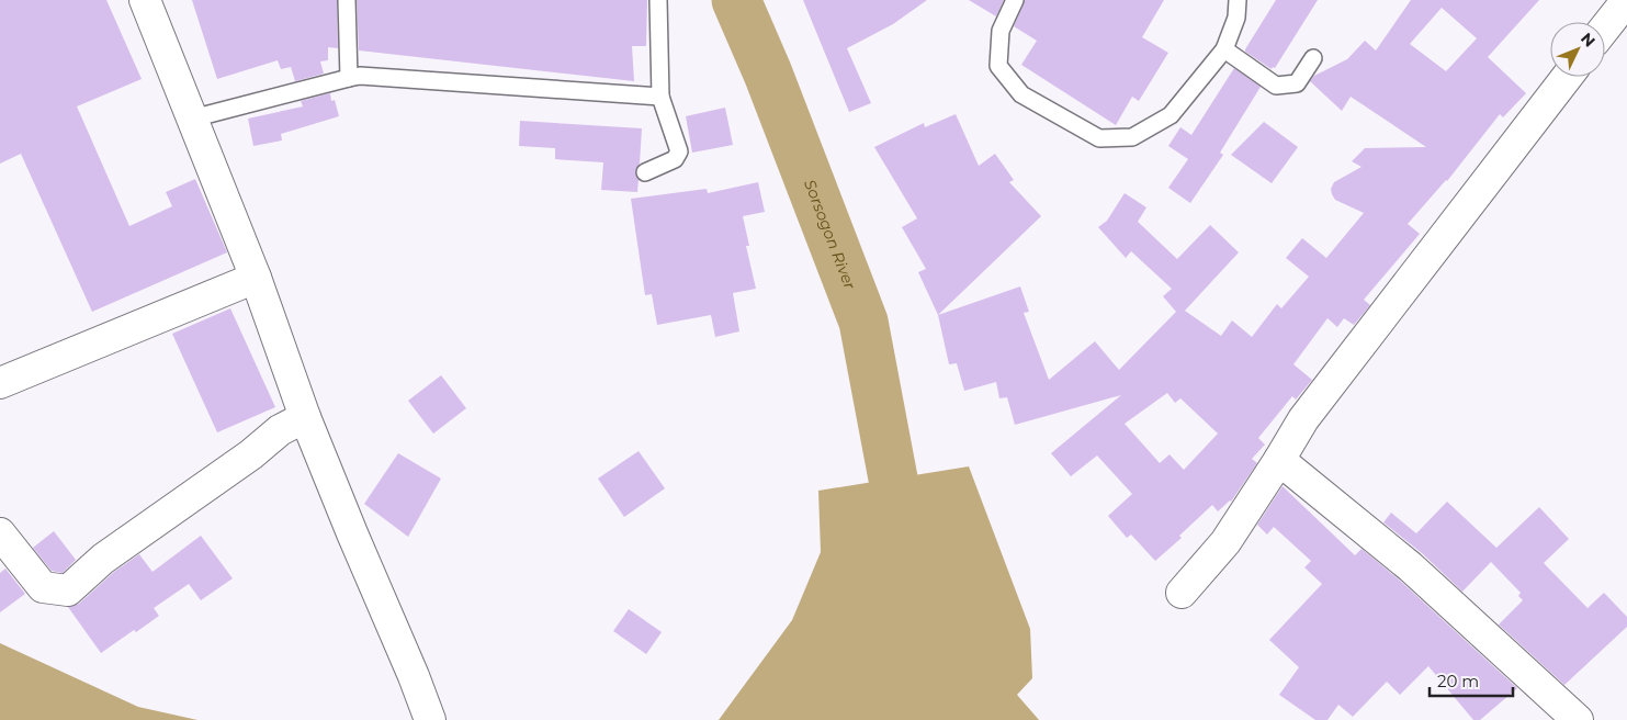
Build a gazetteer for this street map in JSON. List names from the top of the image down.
{
  "water": ["Sorsogon River"],
  "scale_bar": "20 m",
  "north": "top right"
}
